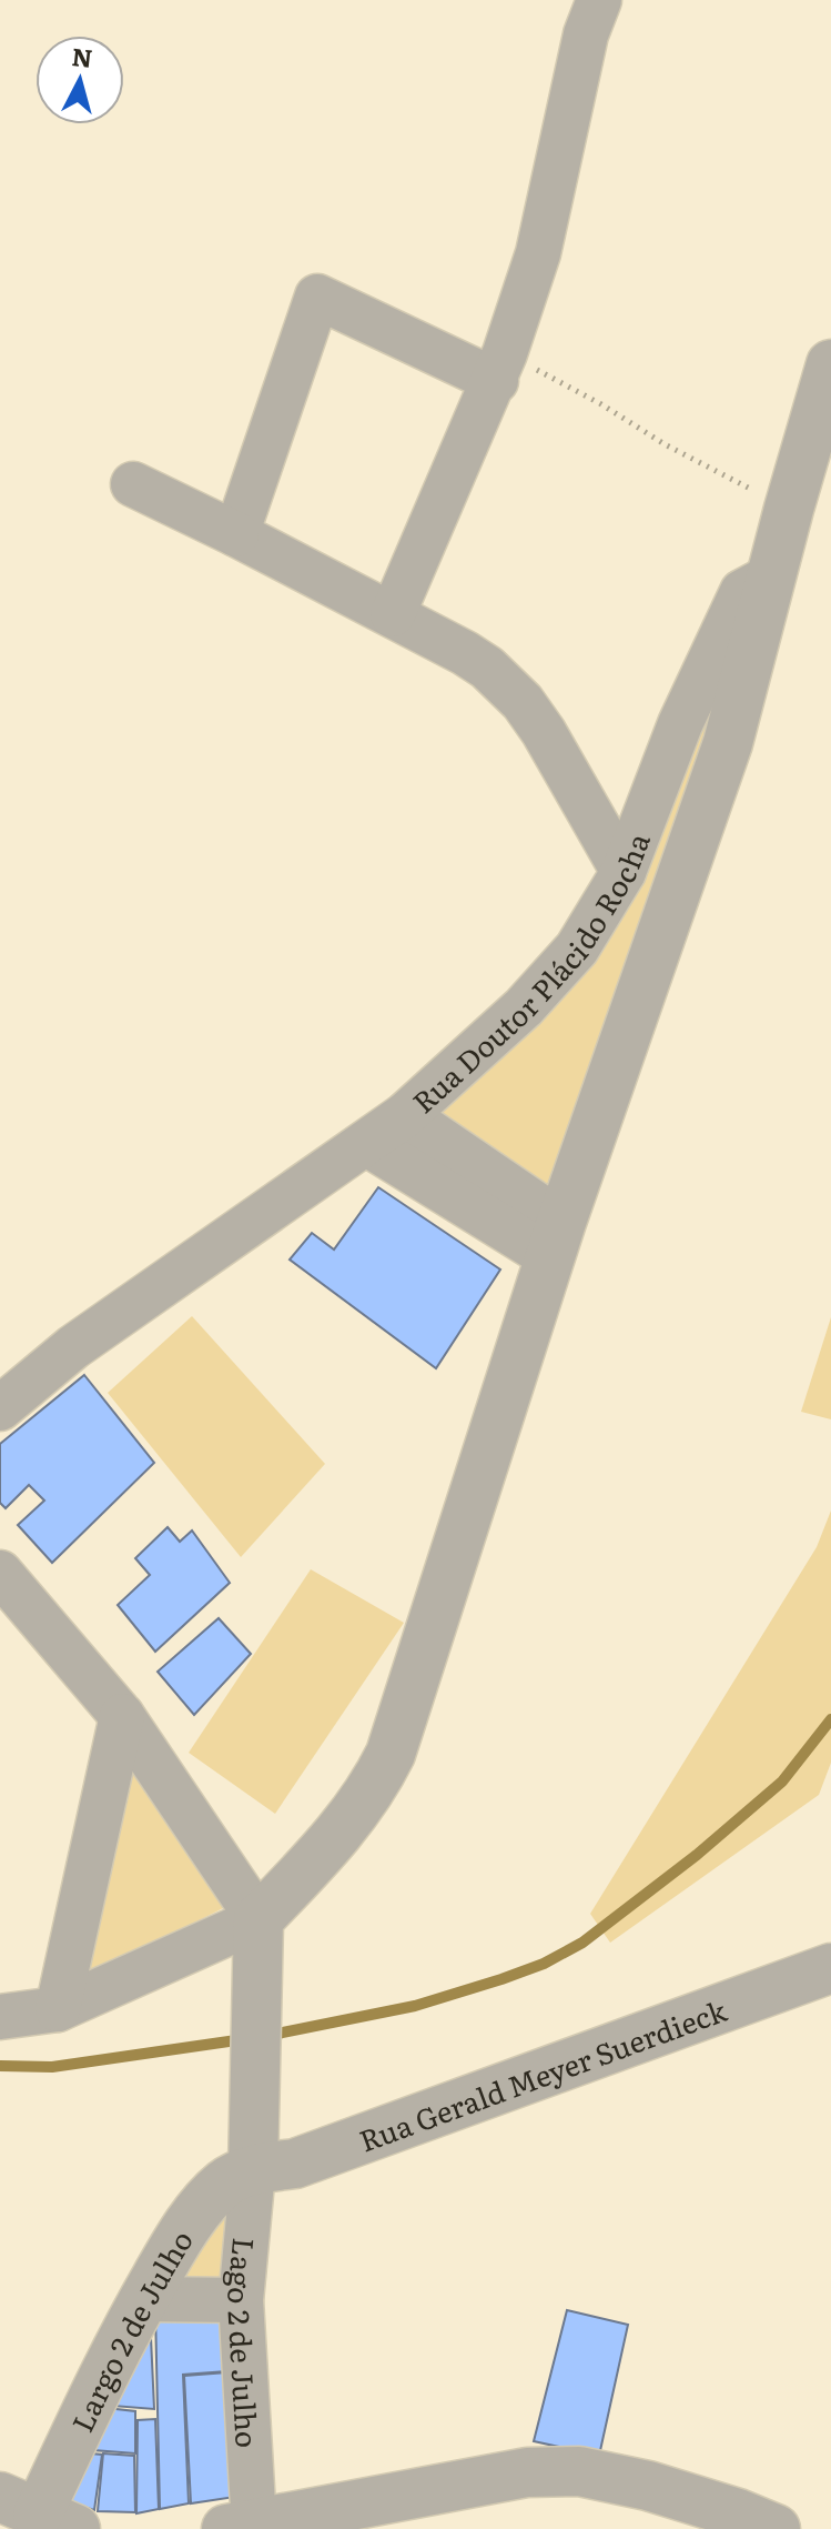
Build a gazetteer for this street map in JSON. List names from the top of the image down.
{
  "streets": {
    "street": [
      "Rua Doutor Plácido Rocha",
      "Rua Gerald Meyer Suerdieck",
      "Largo 2 de Julho",
      "Lago 2 de Julho"
    ]
  },
  "crossings": [
    ["Rua Gerald Meyer Suerdieck", "Largo 2 de Julho"],
    ["Rua Gerald Meyer Suerdieck", "Lago 2 de Julho"],
    ["Largo 2 de Julho", "Lago 2 de Julho"]
  ],
  "north": "top"
}
